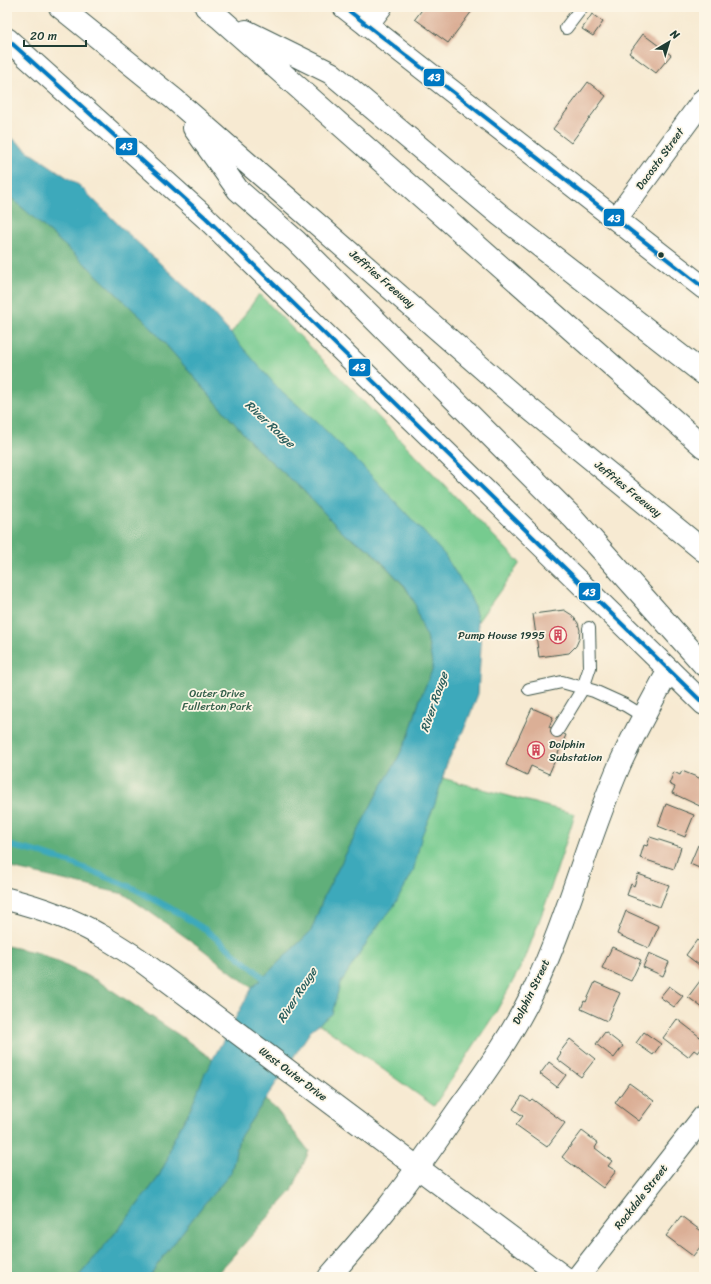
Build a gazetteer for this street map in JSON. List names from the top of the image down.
{
  "streets": {
    "main road": [
      "Dacosta Street",
      "Jeffries Freeway",
      "Dolphin Street",
      "West Outer Drive",
      "Rockdale Street"
    ]
  },
  "crossings": [
    ["Dolphin Street", "West Outer Drive"]
  ],
  "water": ["River Rouge"],
  "parks": ["Outer Drive Fullerton Park"],
  "places": {
    "building": ["Pump House 1995", "Dolphin Substation"]
  },
  "lines": ["transit line 43"],
  "scale_bar": "20 m",
  "north": "top right"
}
